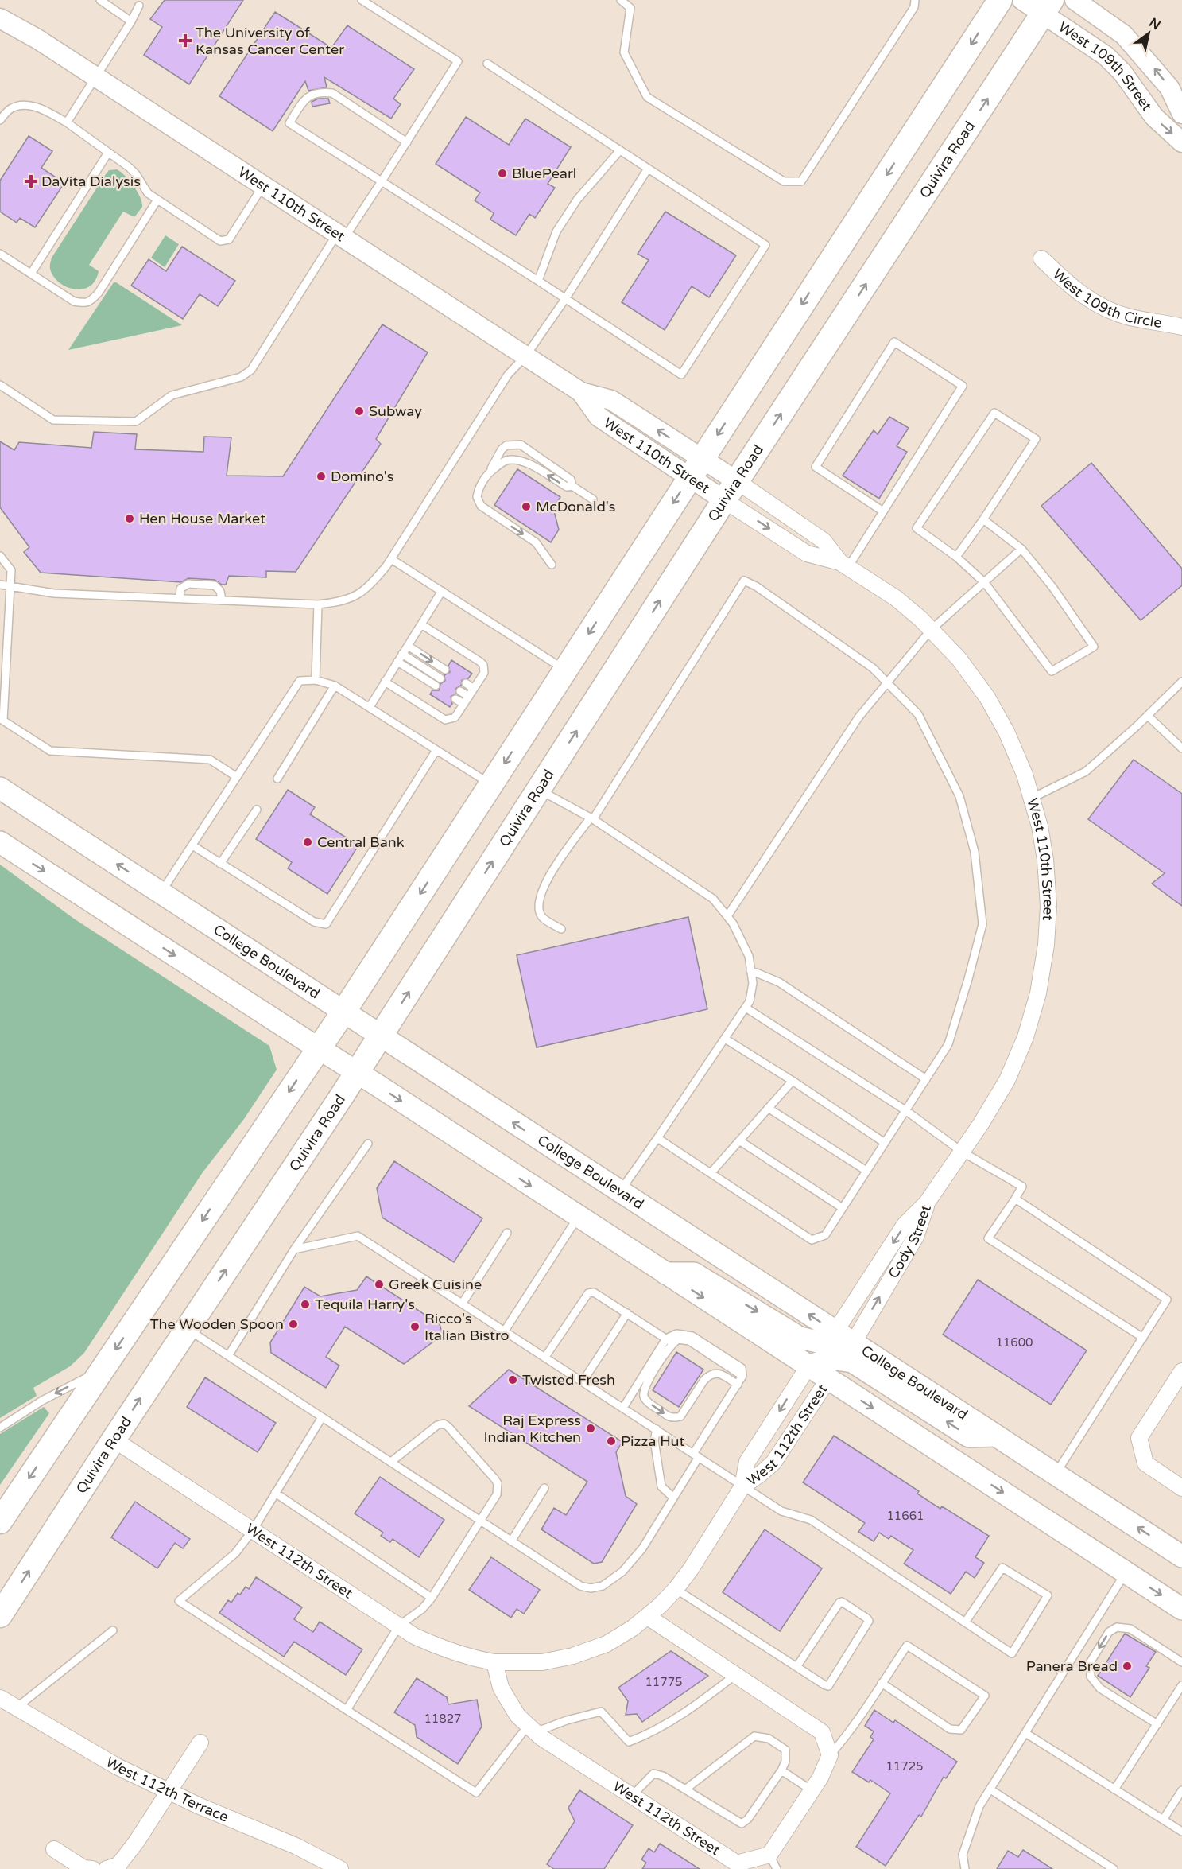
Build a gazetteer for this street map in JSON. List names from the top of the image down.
{
  "streets": {
    "main road": ["Quivira Road", "College Boulevard"],
    "street": [
      "West 109th Street",
      "West 110th Street",
      "West 109th Circle",
      "Cody Street",
      "West 112th Street",
      "West 112th Terrace"
    ]
  },
  "crossings": [
    ["West 109th Street", "Quivira Road"],
    ["Quivira Road", "West 110th Street"],
    ["Quivira Road", "College Boulevard"],
    ["Quivira Road", "West 112th Street"],
    ["West 110th Street", "Cody Street"],
    ["College Boulevard", "Cody Street"]
  ],
  "places": {
    "health": ["The University of Kansas Cancer Center", "DaVita Dialysis"],
    "other": [
      "BluePearl",
      "Subway",
      "Domino's",
      "McDonald's",
      "Hen House Market",
      "Central Bank",
      "Greek Cuisine",
      "Tequila Harry's",
      "The Wooden Spoon",
      "Ricco's Italian Bistro",
      "Twisted Fresh",
      "Raj Express Indian Kitchen",
      "Pizza Hut",
      "Panera Bread"
    ]
  },
  "house_numbers": [
    "11600",
    "11661",
    "11775",
    "11827",
    "11725"
  ],
  "north": "top right"
}
